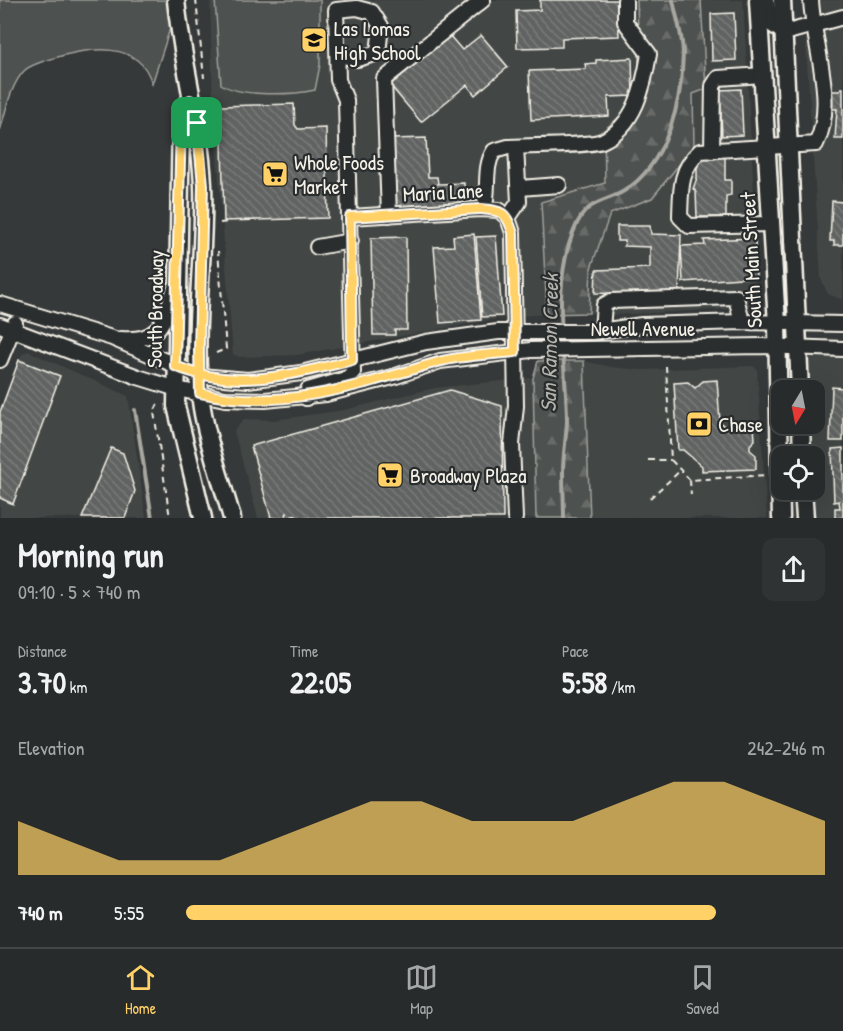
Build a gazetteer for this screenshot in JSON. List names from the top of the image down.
{
  "streets": {
    "main road": ["South Main Street", "South Broadway"],
    "street": ["Maria Lane", "Newell Avenue"]
  },
  "crossings": [
    ["Maria Lane", "Newell Avenue"],
    ["South Main Street", "Newell Avenue"],
    ["South Broadway", "Newell Avenue"]
  ],
  "water": ["San Ramon Creek"],
  "places": {
    "school or university": ["Las Lomas High School"],
    "supermarket": ["Whole Foods Market", "Broadway Plaza"],
    "bank": ["Chase"]
  },
  "north": "bottom",
  "page": {
    "heading": ["Morning run", "09:10 · 5 × 740 m"],
    "stats": [
      ["Distance", "3.70 km"],
      ["Time", "22:05"],
      ["Pace", "5:58 /km"]
    ],
    "chart": ["Elevation", "242–246 m"],
    "list": [
      {
        "name": "740 m",
        "note": "5:55"
      }
    ],
    "tabs": ["Home", "Map", "Saved"]
  }
}
